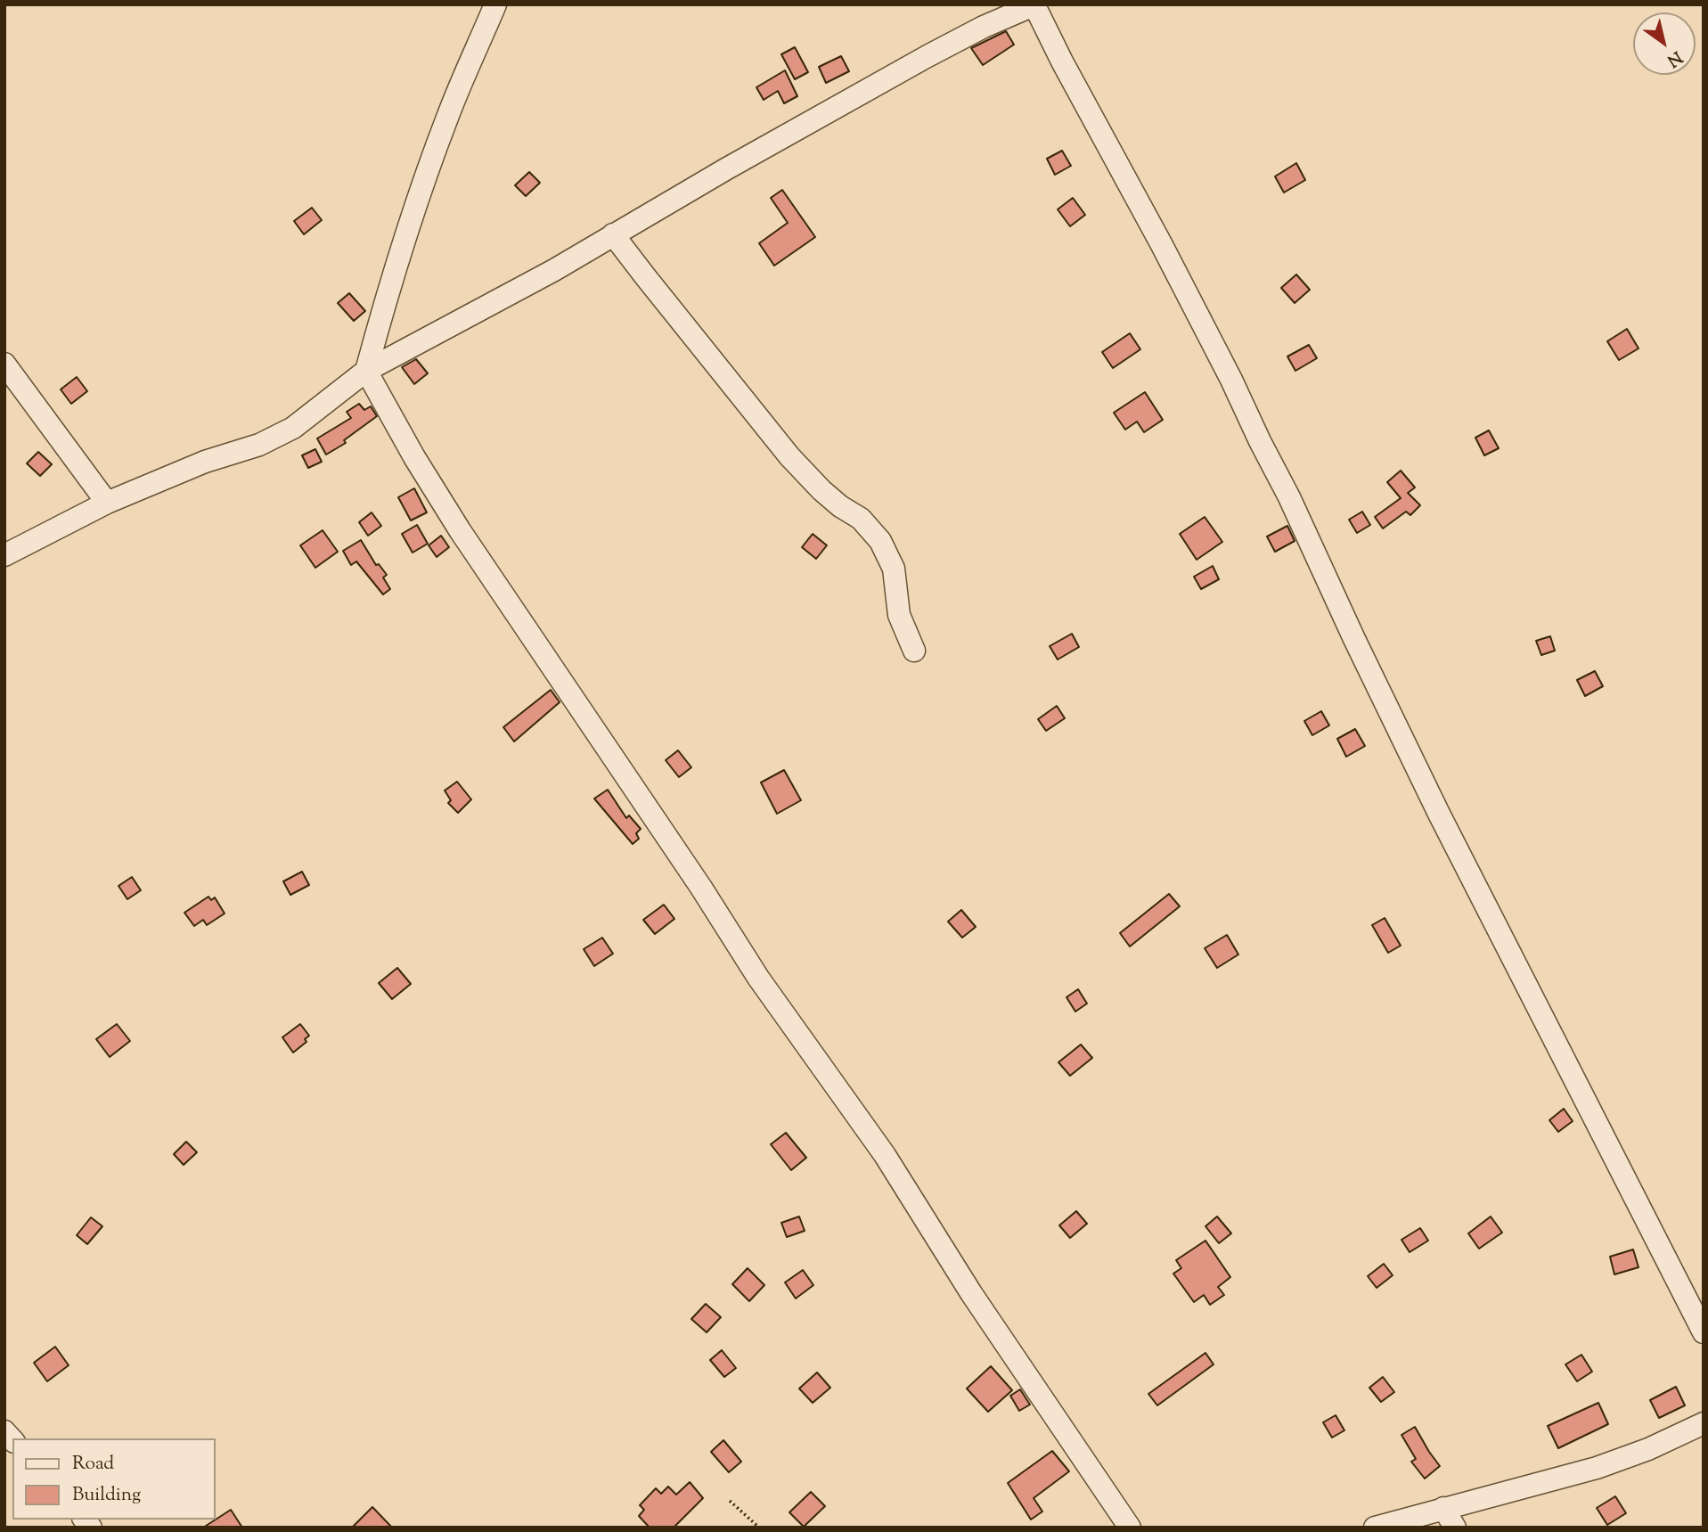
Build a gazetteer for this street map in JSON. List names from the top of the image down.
{
  "legend": ["Road", "Building"],
  "north": "bottom right"
}
